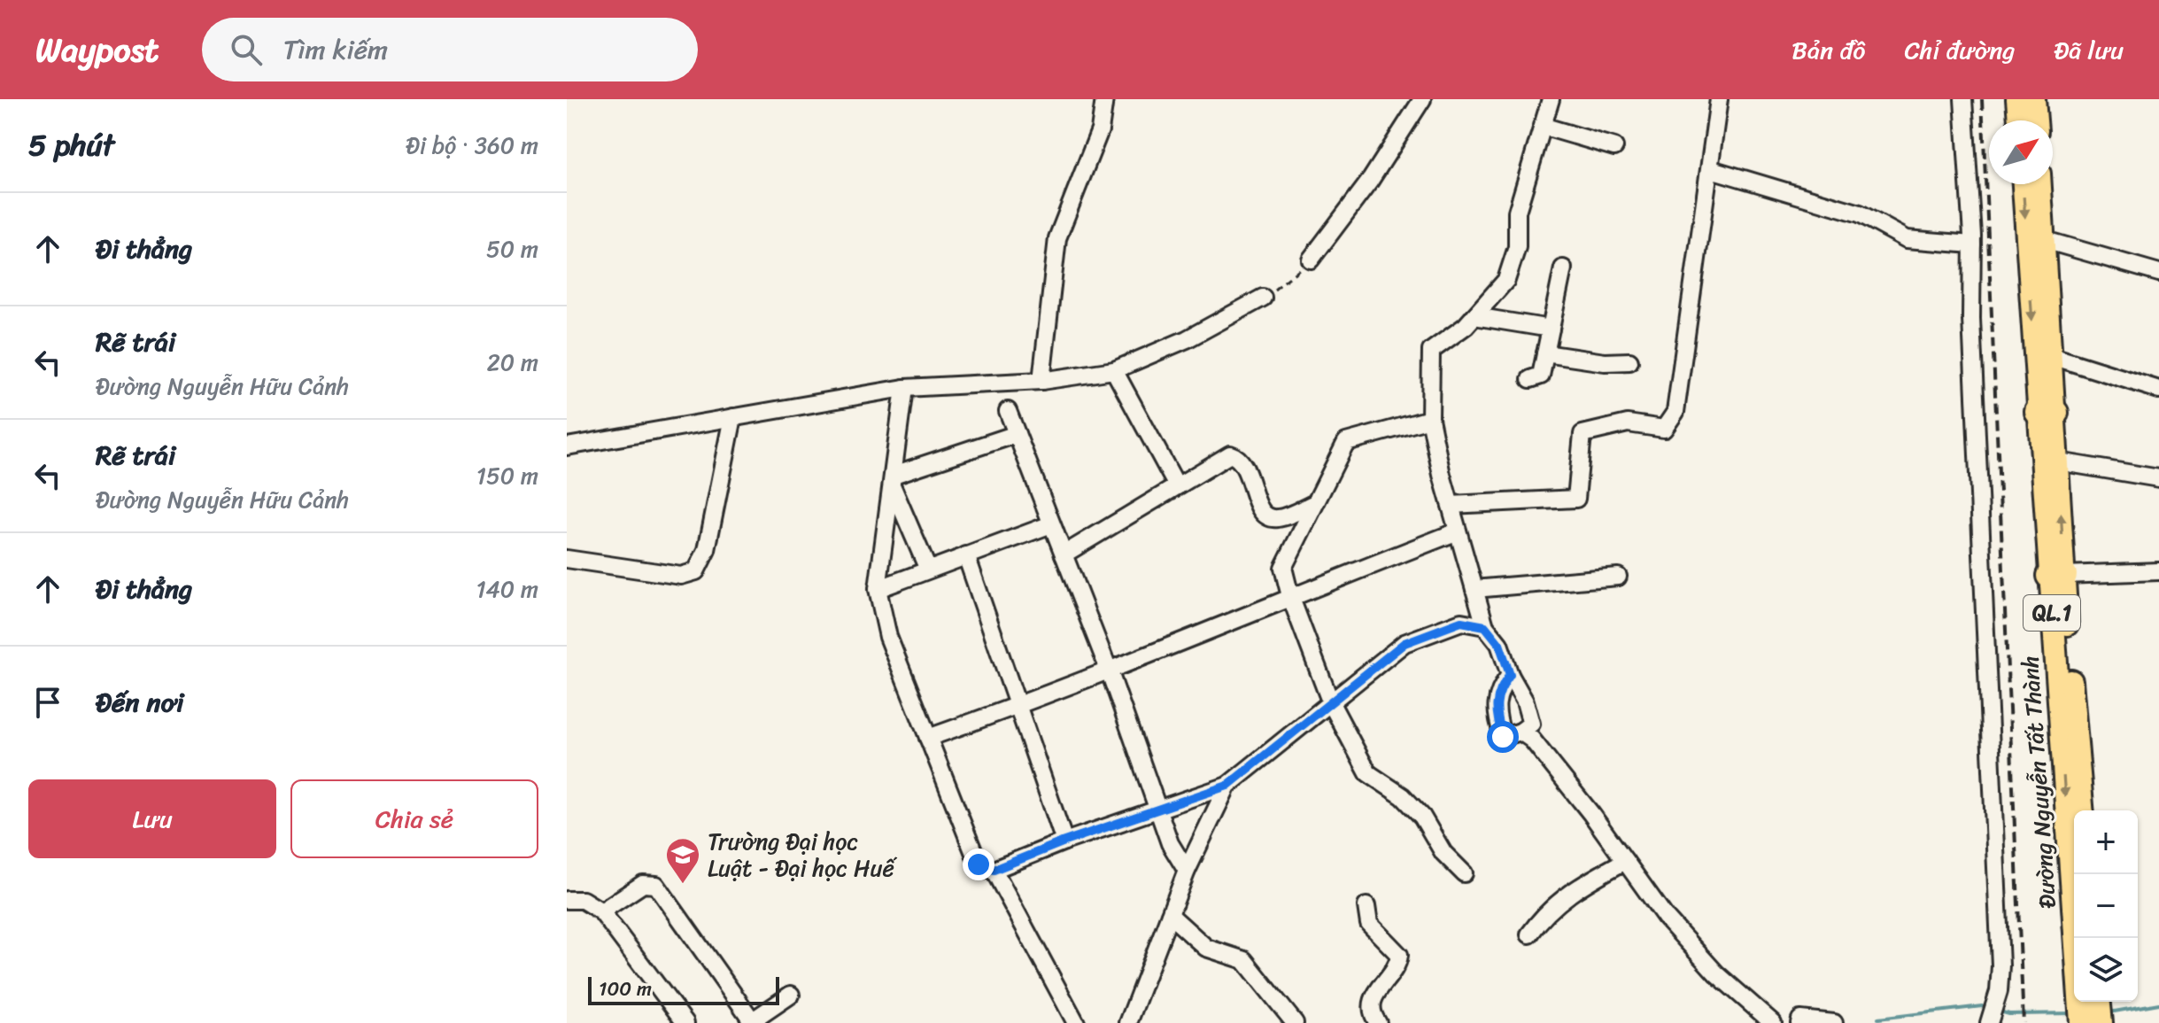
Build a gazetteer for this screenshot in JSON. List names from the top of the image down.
{
  "streets": {
    "main road": ["QL.1", "Đường Nguyễn Tất Thành"]
  },
  "crossings": [
    ["QL.1", "Đường Nguyễn Tất Thành"]
  ],
  "places": {
    "school or university": ["Trường Đại học Luật - Đại học Huế"]
  },
  "scale_bar": "100 m",
  "north": "top right",
  "page": {
    "header": "Waypost",
    "search": "Tìm kiếm",
    "nav": ["Bản đồ", "Chỉ đường", "Đã lưu"],
    "heading": ["5 phút", "Đi bộ · 360 m"],
    "list": [
      ["Đi thẳng", "50 m"],
      ["Rẽ trái", "Đường Nguyễn Hữu Cảnh", "20 m"],
      ["Rẽ trái", "Đường Nguyễn Hữu Cảnh", "150 m"],
      ["Đi thẳng", "140 m"],
      "Đến nơi"
    ],
    "buttons": ["Lưu", "Chia sẻ"],
    "map_buttons": ["+", "−"],
    "scale": "100 m"
  }
}
